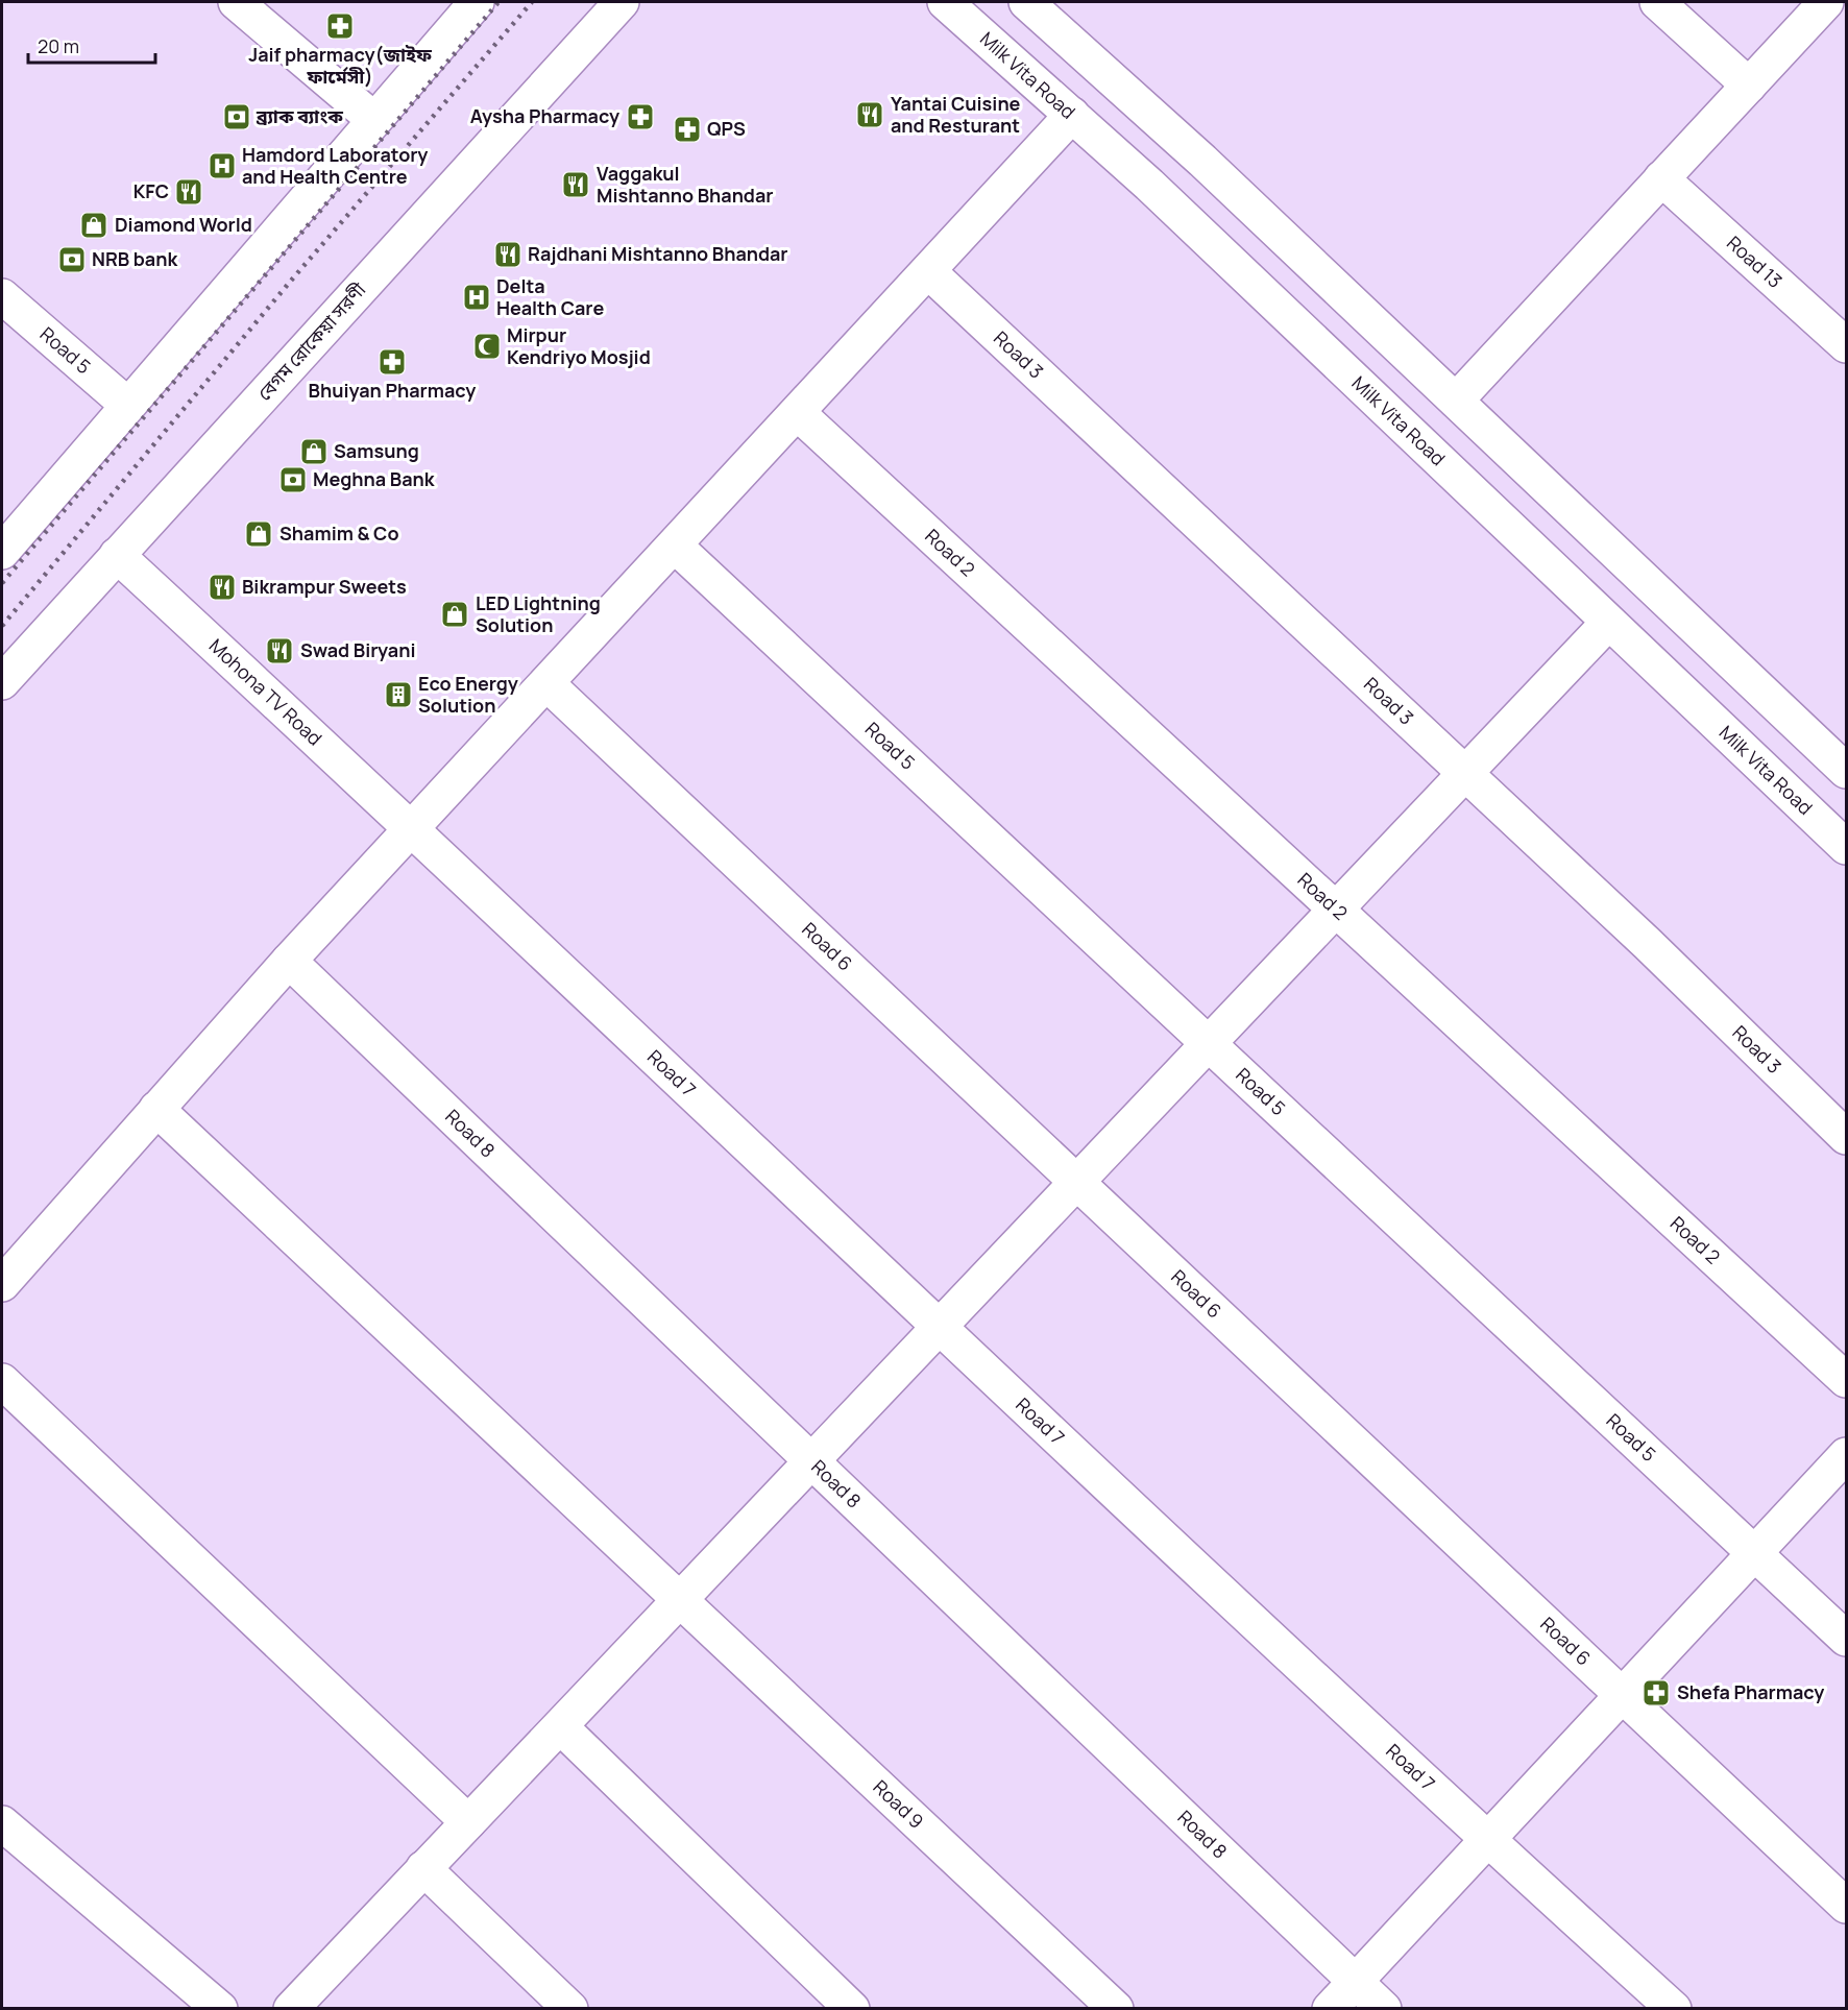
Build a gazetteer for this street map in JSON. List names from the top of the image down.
{
  "streets": {
    "street": [
      "Milk Vita Road",
      "Road 13",
      "বেগম রোকেয়া সরণী",
      "Road 5",
      "Road 3",
      "Road 2",
      "Mohona TV Road",
      "Road 6",
      "Road 7",
      "Road 8",
      "Road 9"
    ]
  },
  "crossings": [
    ["বেগম রোকেয়া সরণী", "Mohona TV Road"],
    ["Mohona TV Road", "Road 7"]
  ],
  "places": {
    "pharmacy": [
      "Jaif pharmacy(জাইফ ফার্মেসী)",
      "Aysha Pharmacy",
      "QPS",
      "Bhuiyan Pharmacy",
      "Shefa Pharmacy"
    ],
    "restaurant": [
      "Yantai Cuisine and Resturant",
      "Vaggakul Mishtanno Bhandar",
      "KFC",
      "Rajdhani Mishtanno Bhandar",
      "Bikrampur Sweets",
      "Swad Biryani"
    ],
    "bank": ["ব্র্যাক ব্যাংক", "NRB bank", "Meghna Bank"],
    "hospital": ["Hamdord Laboratory and Health Centre", "Delta Health Care"],
    "shop": [
      "Diamond World",
      "Samsung",
      "Shamim & Co",
      "LED Lightning Solution"
    ],
    "mosque": ["Mirpur Kendriyo Mosjid"],
    "building": ["Eco Energy Solution"]
  },
  "scale_bar": "20 m"
}
